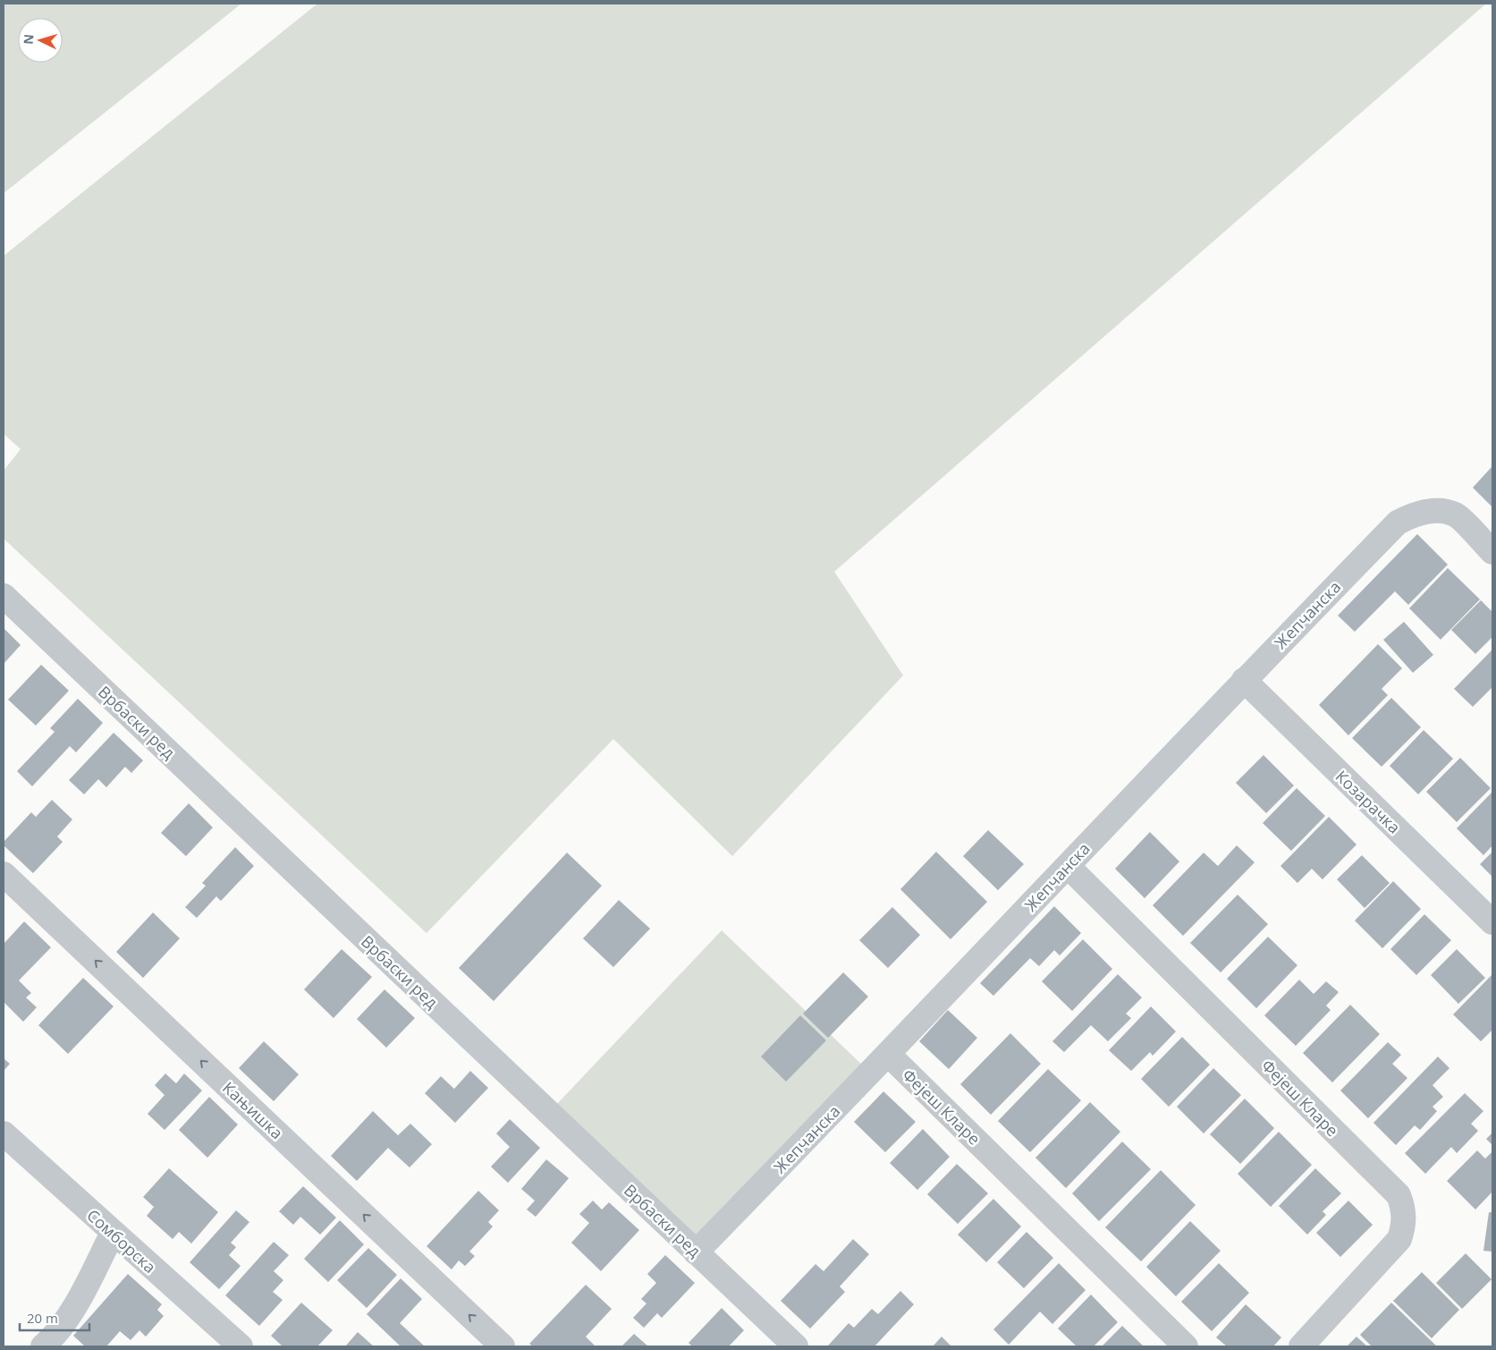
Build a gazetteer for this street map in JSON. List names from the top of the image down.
{
  "streets": {
    "street": [
      "Жепчанска",
      "Врбаски ред",
      "Козарачка",
      "Фејеш Кларе",
      "Кањишка",
      "Сомборска"
    ]
  },
  "crossings": [
    ["Жепчанска", "Врбаски ред"],
    ["Жепчанска", "Козарачка"],
    ["Жепчанска", "Фејеш Кларе"]
  ],
  "one_way": ["Кањишка"],
  "scale_bar": "20 m",
  "north": "left"
}
